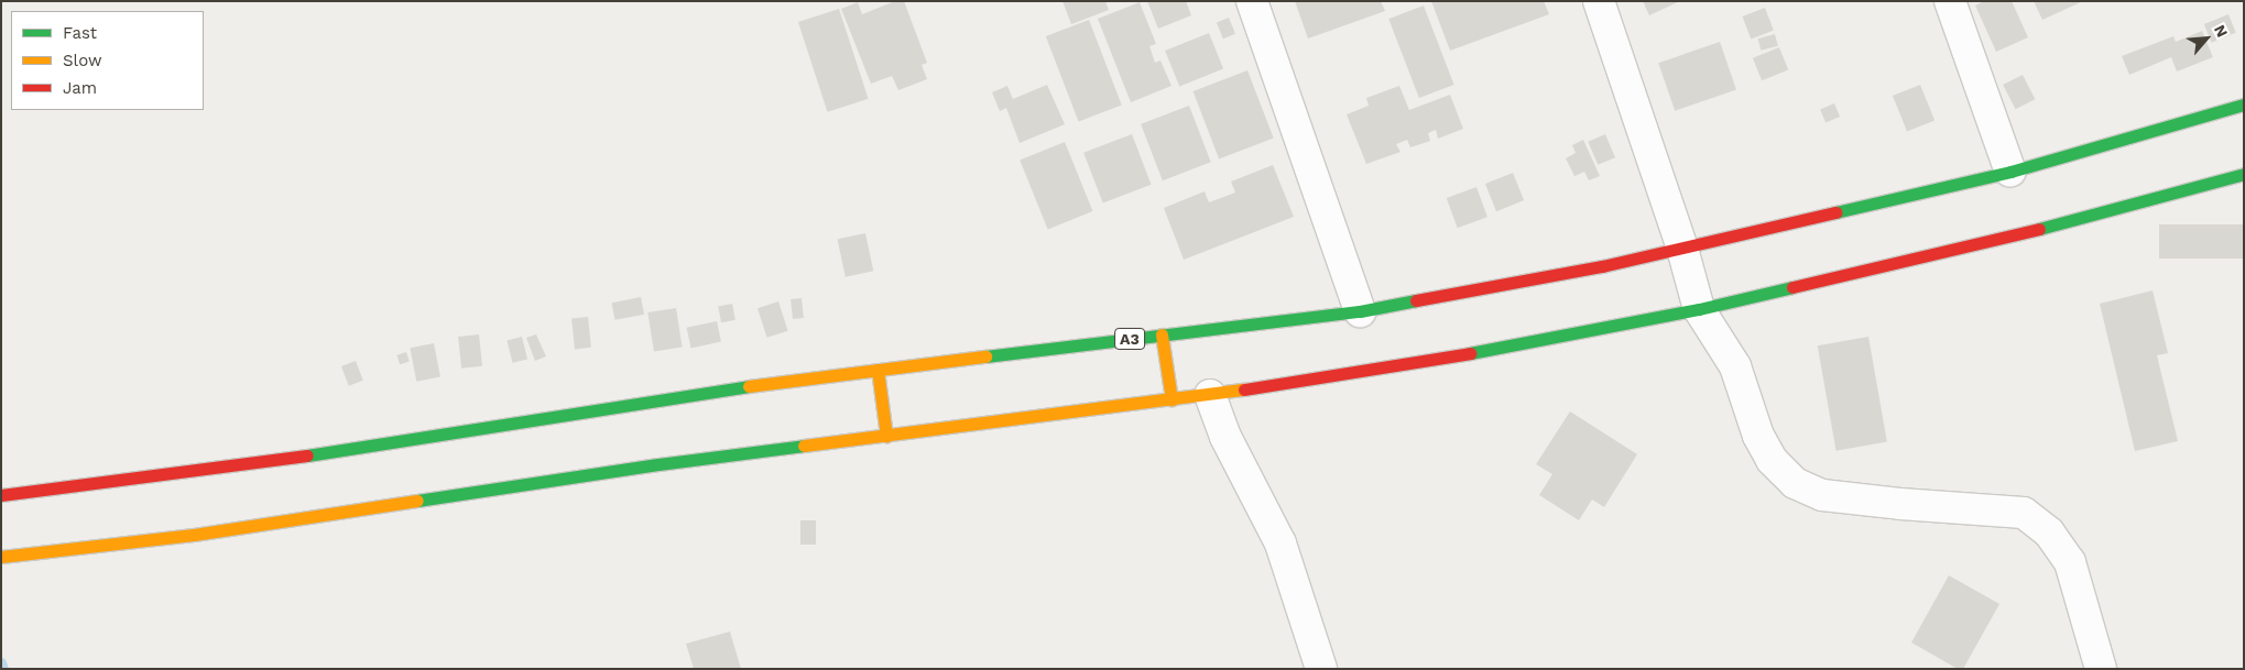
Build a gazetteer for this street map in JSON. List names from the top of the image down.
{
  "streets": {
    "highway": ["A3"]
  },
  "legend": ["Fast", "Slow", "Jam"],
  "north": "top right"
}
